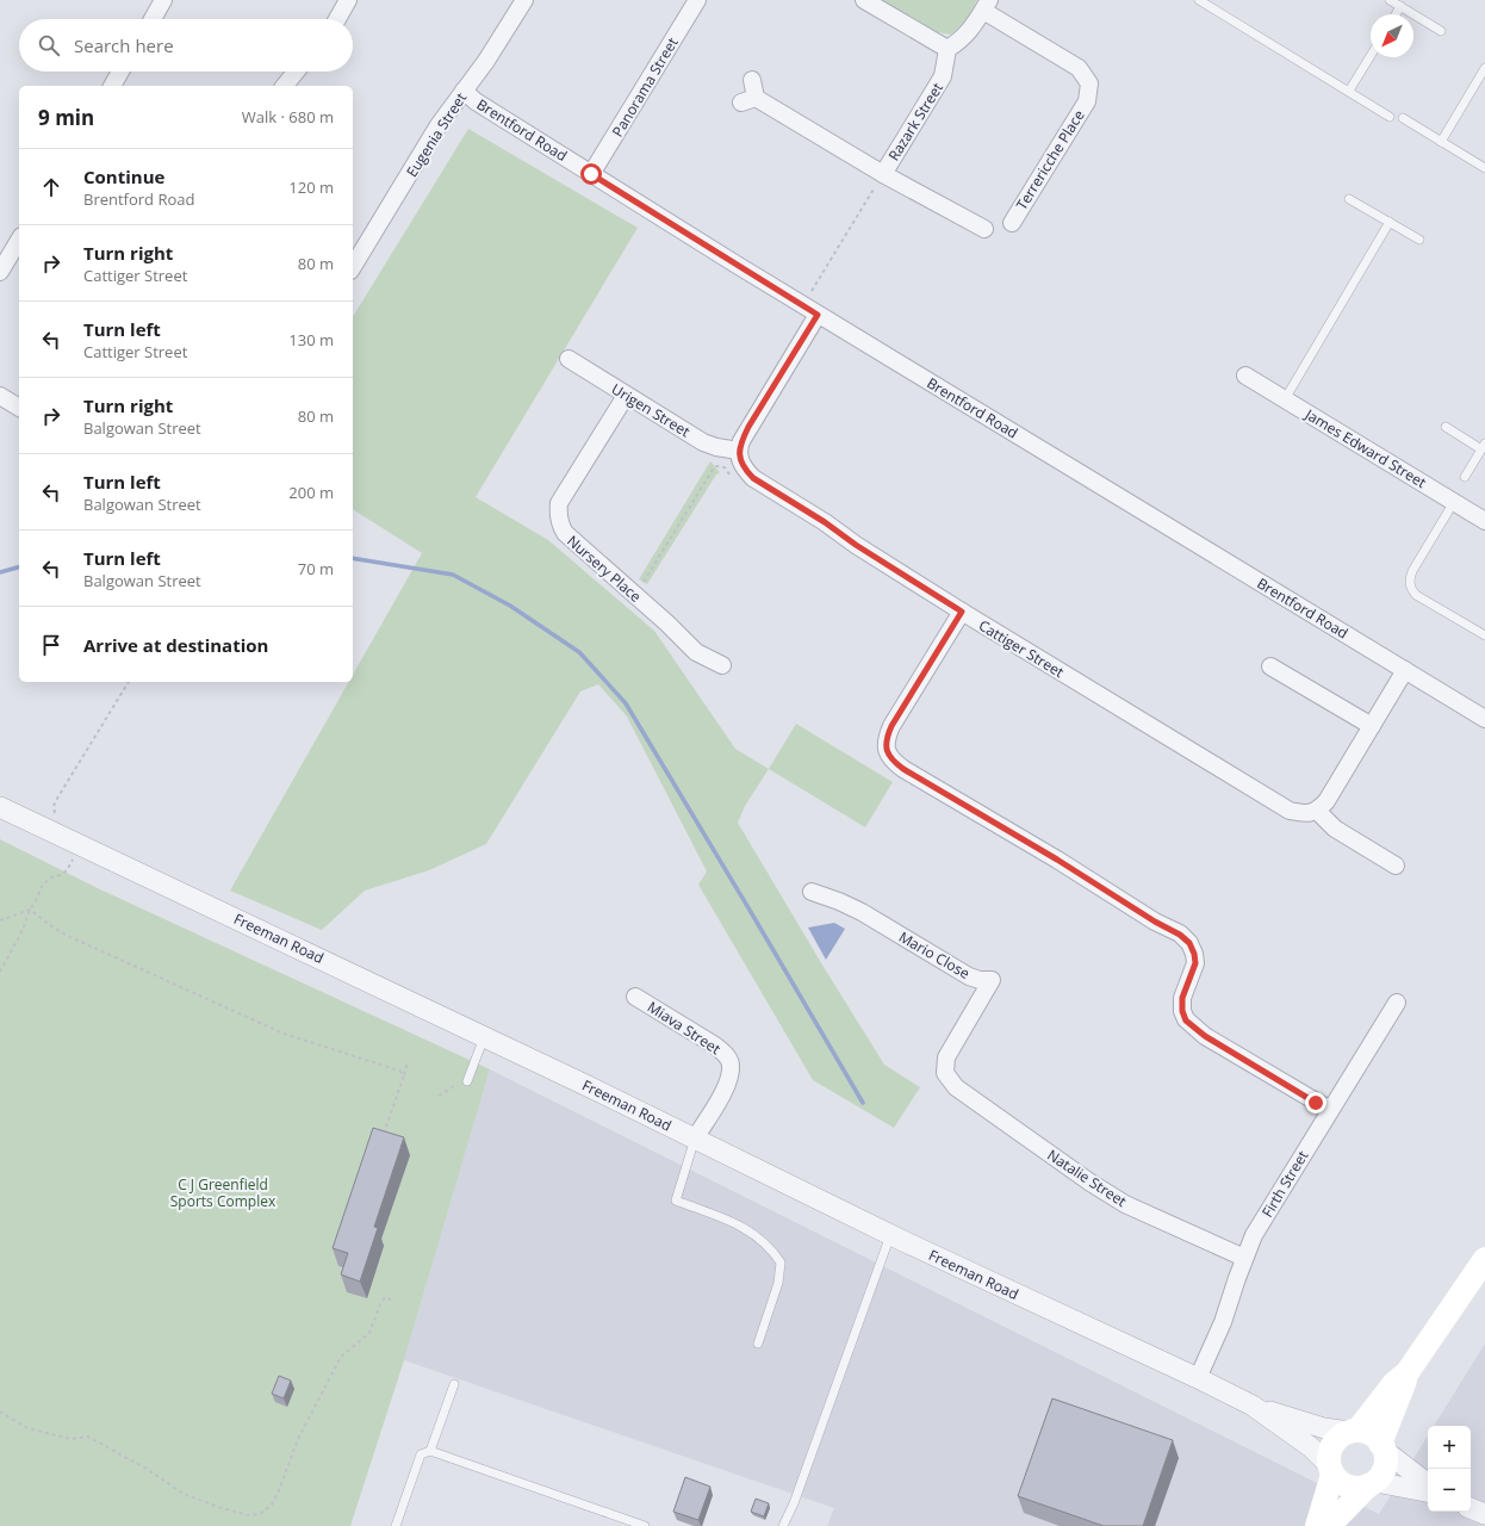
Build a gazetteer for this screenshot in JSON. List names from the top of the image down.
{
  "streets": {
    "street": [
      "Panorama Street",
      "Razark Street",
      "Brentford Road",
      "Eugenia Street",
      "Terrericche Place",
      "Urigen Street",
      "James Edward Street",
      "Nursery Place",
      "Cattiger Street",
      "Freeman Road",
      "Mario Close",
      "Miava Street",
      "Natalie Street",
      "Firth Street"
    ]
  },
  "crossings": [
    ["Panorama Street", "Brentford Road"],
    ["Brentford Road", "Eugenia Street"],
    ["Urigen Street", "Nursery Place"],
    ["Freeman Road", "Miava Street"],
    ["Freeman Road", "Firth Street"],
    ["Mario Close", "Natalie Street"],
    ["Natalie Street", "Firth Street"]
  ],
  "parks": ["C J Greenfield Sports Complex"],
  "north": "bottom left",
  "page": {
    "search": "Search here",
    "heading": ["9 min", "Walk · 680 m"],
    "list": [
      ["Continue", "Brentford Road", "120 m"],
      ["Turn right", "Cattiger Street", "80 m"],
      ["Turn left", "Cattiger Street", "130 m"],
      ["Turn right", "Balgowan Street", "80 m"],
      ["Turn left", "Balgowan Street", "200 m"],
      ["Turn left", "Balgowan Street", "70 m"],
      "Arrive at destination"
    ],
    "map_buttons": ["+", "−"]
  }
}
